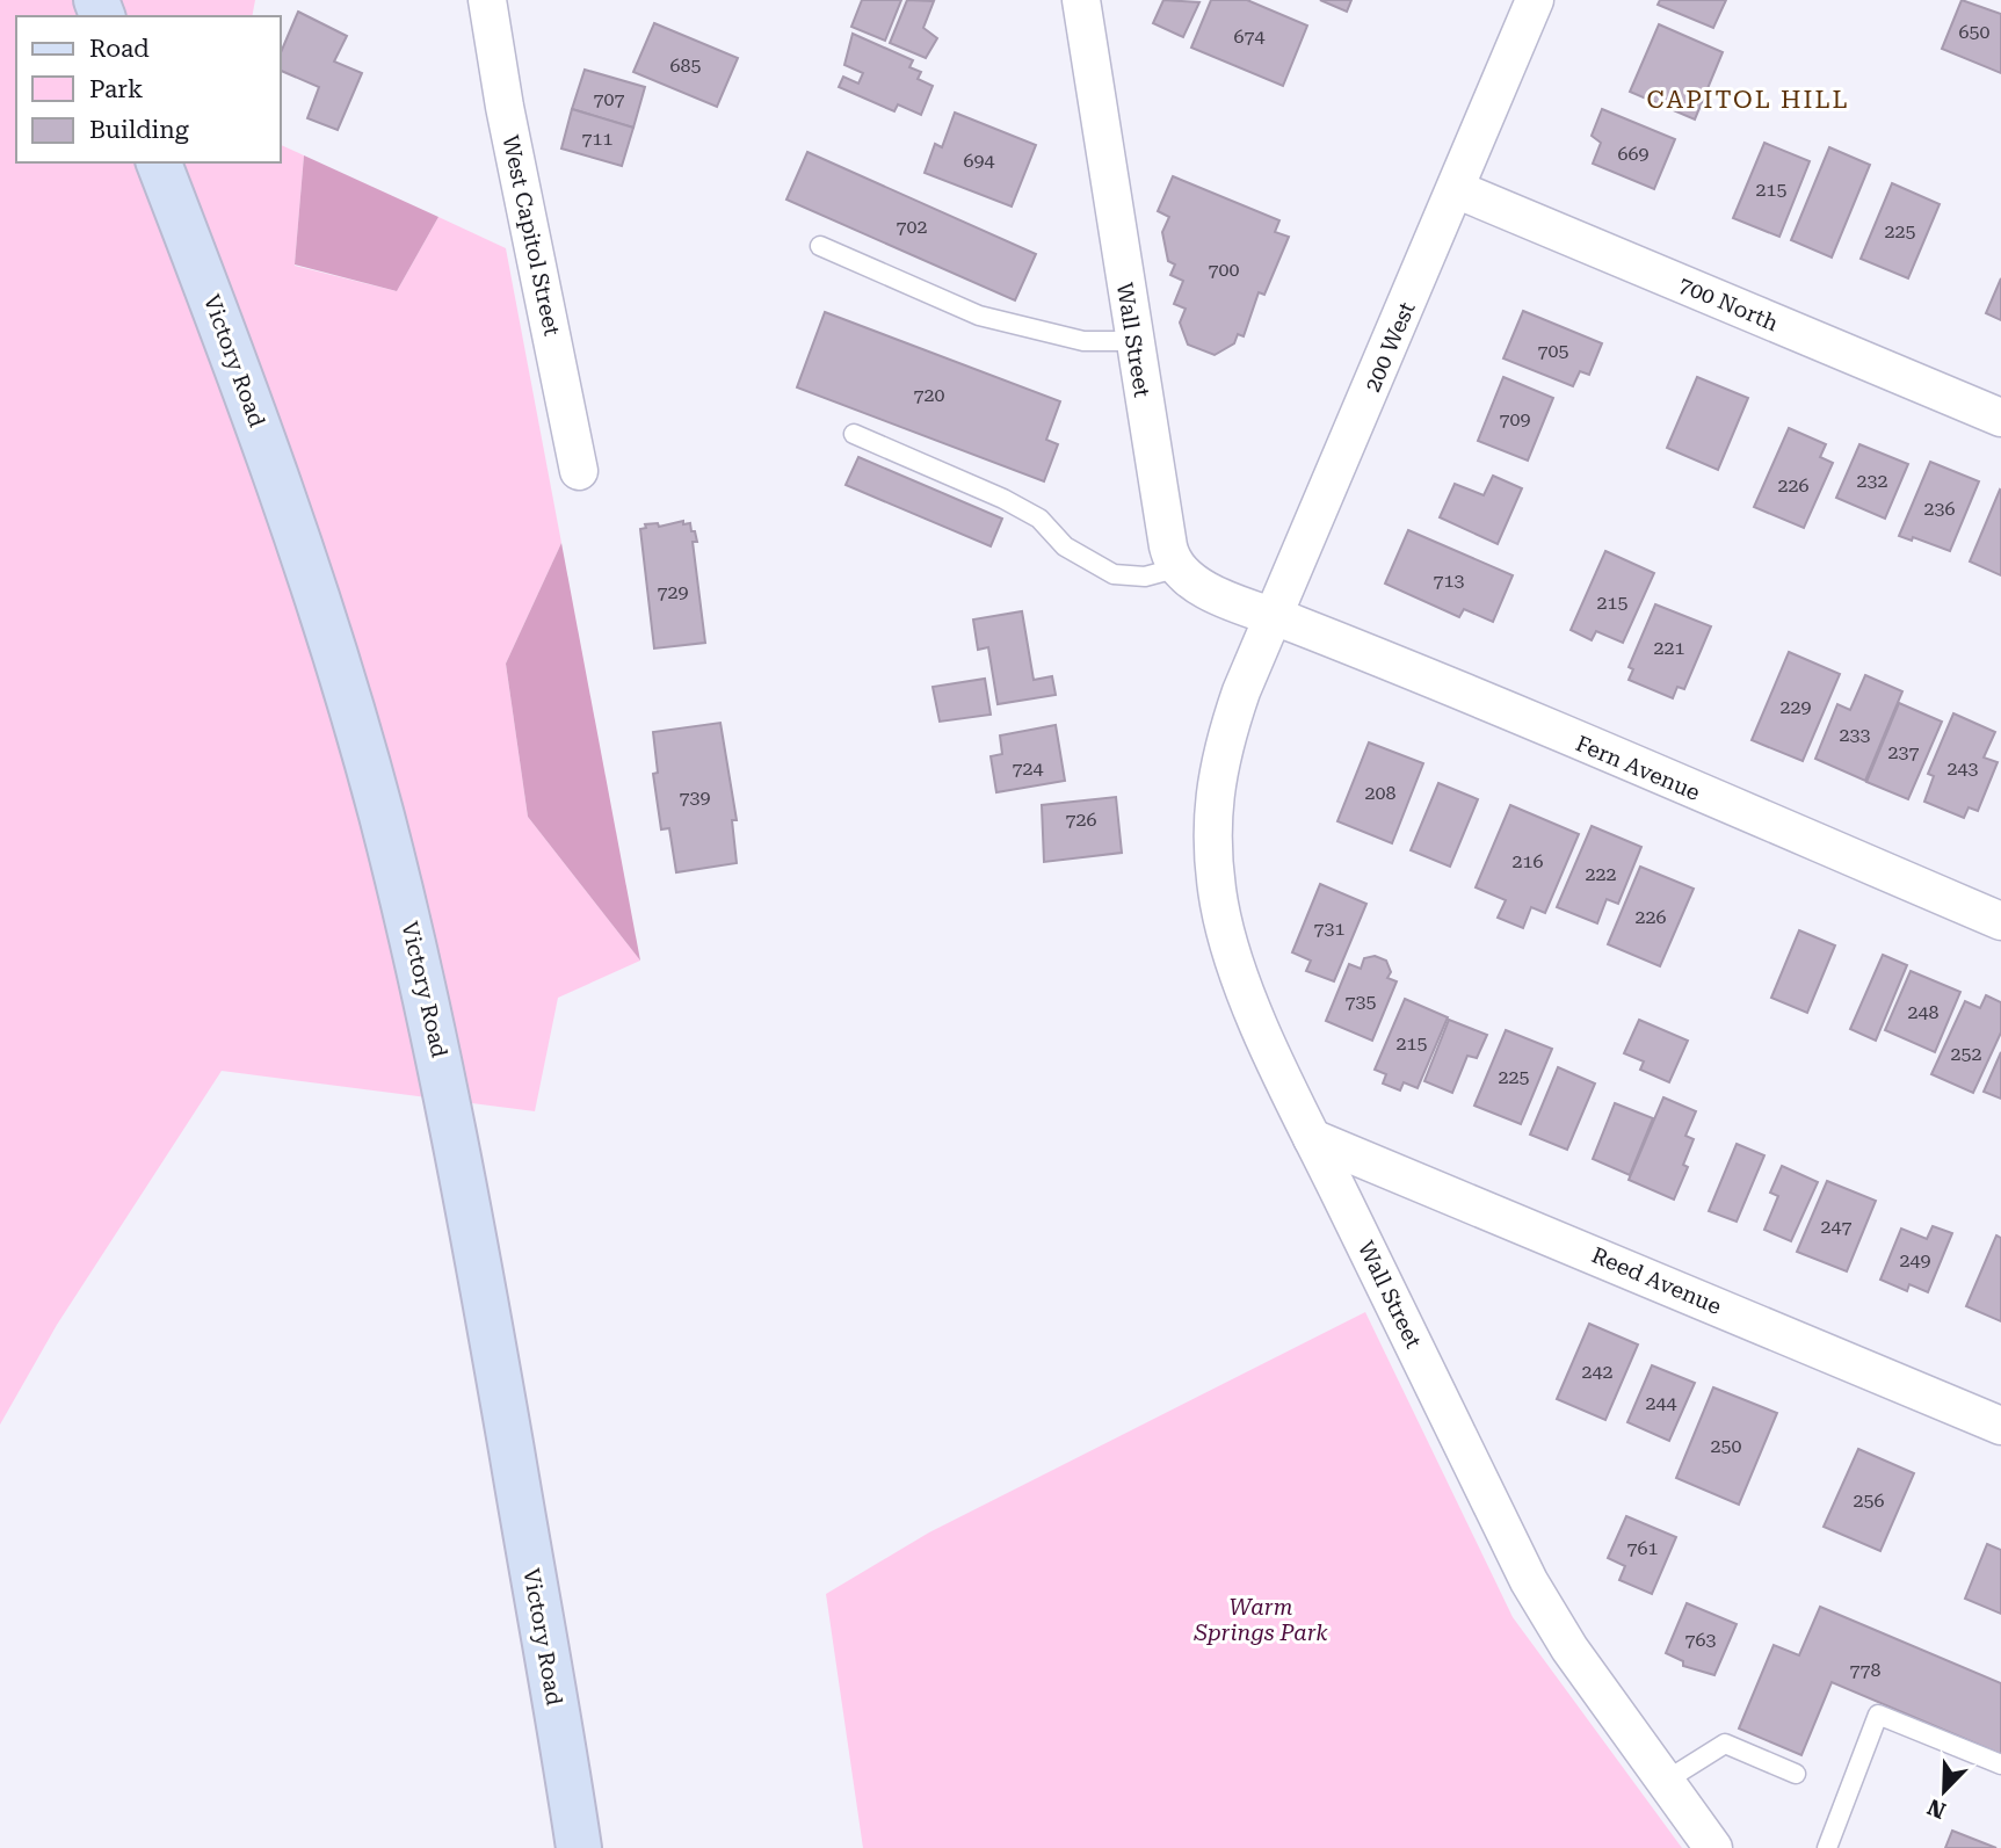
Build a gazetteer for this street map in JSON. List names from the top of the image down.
{
  "streets": {
    "main road": ["Victory Road"],
    "street": [
      "West Capitol Street",
      "700 North",
      "Wall Street",
      "200 West",
      "Fern Avenue",
      "Reed Avenue"
    ]
  },
  "crossings": [
    ["700 North", "200 West"],
    ["Wall Street", "200 West"],
    ["Wall Street", "Reed Avenue"],
    ["200 West", "Fern Avenue"]
  ],
  "districts": ["CAPITOL HILL"],
  "parks": ["Warm Springs Park"],
  "house_numbers": [
    "650",
    "674",
    "685",
    "707",
    "711",
    "669",
    "694",
    "215",
    "702",
    "225",
    "700",
    "705",
    "720",
    "709",
    "232",
    "226",
    "236",
    "713",
    "729",
    "215",
    "221",
    "229",
    "233",
    "237",
    "724",
    "243",
    "208",
    "739",
    "726",
    "216",
    "222",
    "226",
    "731",
    "735",
    "248",
    "215",
    "252",
    "225",
    "247",
    "249",
    "242",
    "244",
    "250",
    "256",
    "761",
    "763",
    "778"
  ],
  "legend": ["Road", "Park", "Building"],
  "north": "bottom left"
}
